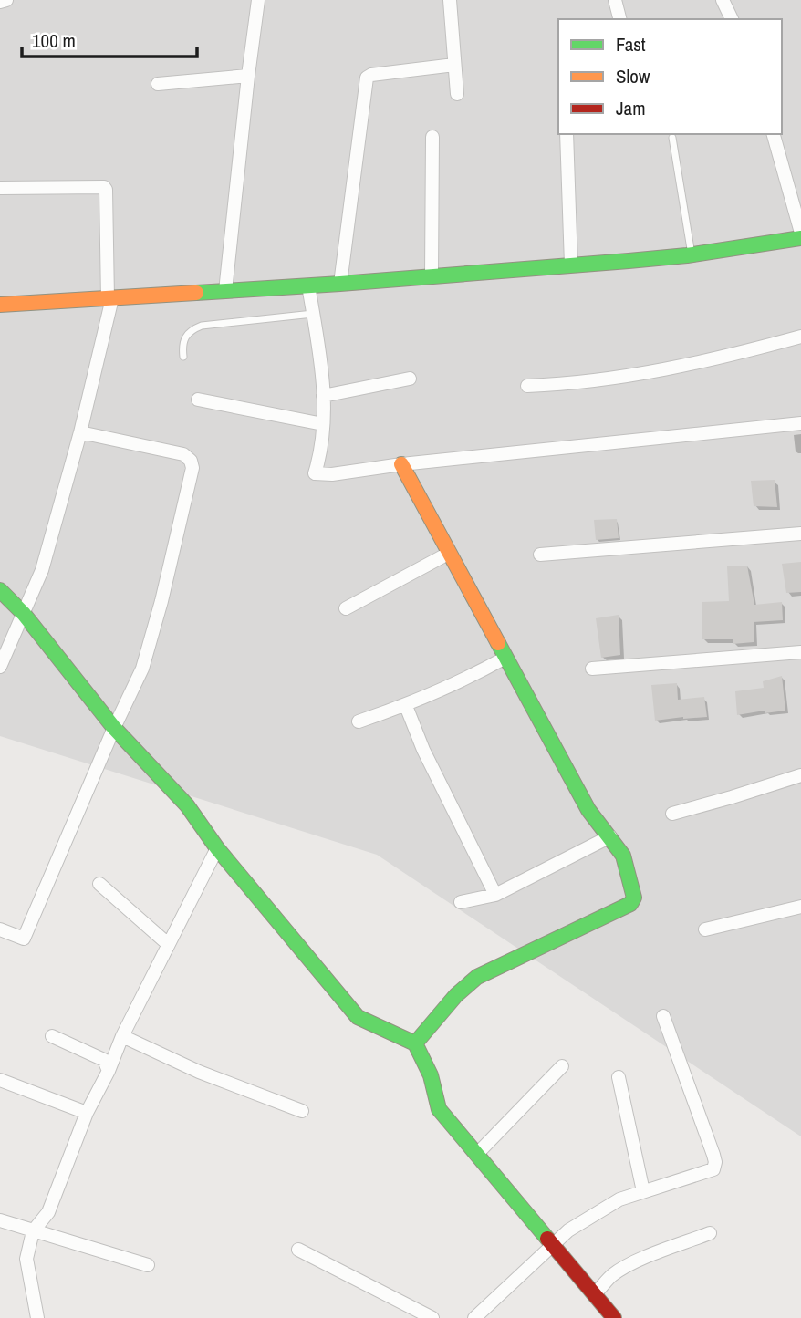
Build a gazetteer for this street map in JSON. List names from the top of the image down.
{
  "legend": ["Fast", "Slow", "Jam"],
  "scale_bar": "100 m"
}
